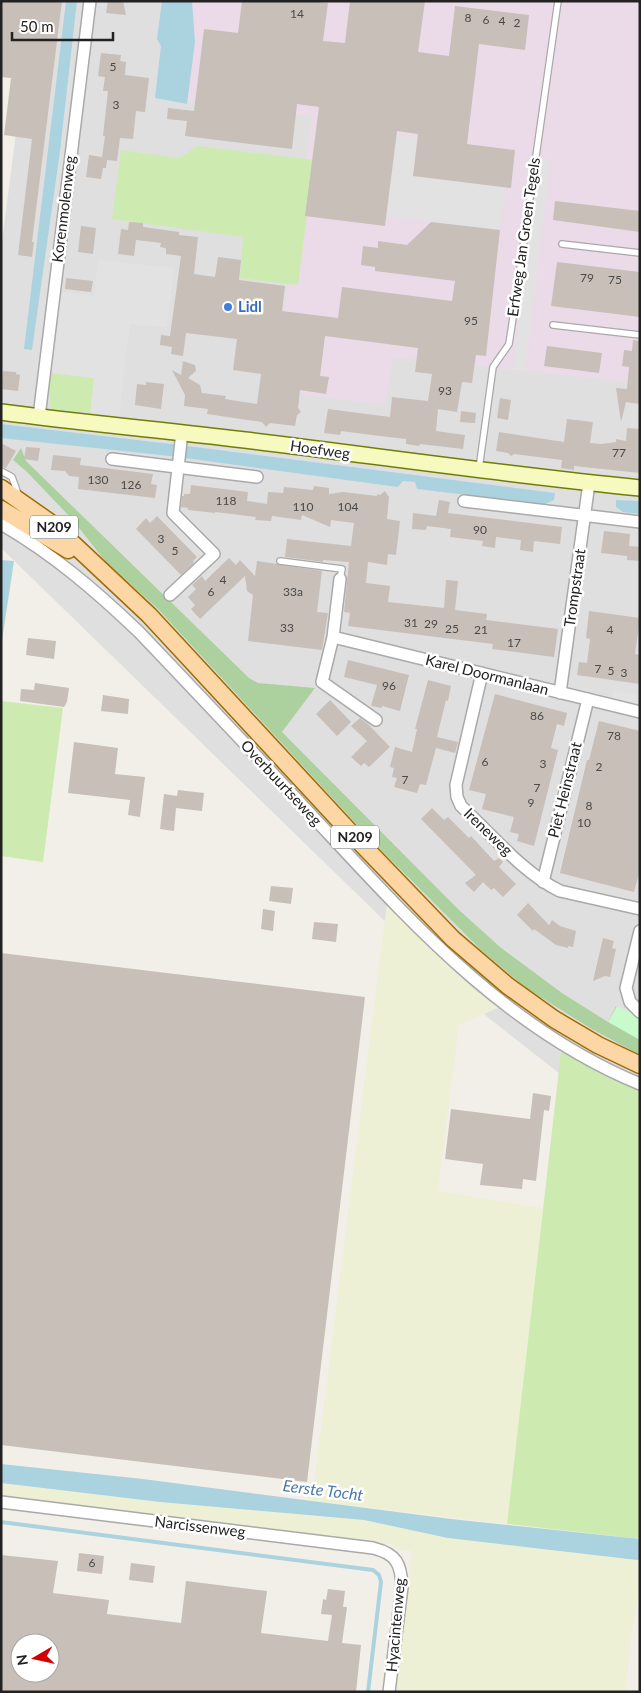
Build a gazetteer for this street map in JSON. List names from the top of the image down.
{
  "streets": {
    "main road": ["N209", "Overbuurtseweg"],
    "street": [
      "Korenmolenweg",
      "Hoefweg",
      "Trompstraat",
      "Karel Doormanlaan",
      "Piet Heinstraat",
      "Ireneweg",
      "Narcissenweg",
      "Hyacintenweg"
    ],
    "lane": ["Erfweg Jan Groen Tegels"]
  },
  "crossings": [
    ["Korenmolenweg", "Hoefweg"],
    ["Erfweg Jan Groen Tegels", "Hoefweg"],
    ["Hoefweg", "Trompstraat"],
    ["Trompstraat", "Karel Doormanlaan"],
    ["Karel Doormanlaan", "Piet Heinstraat"],
    ["Karel Doormanlaan", "Ireneweg"],
    ["Piet Heinstraat", "Ireneweg"],
    ["Narcissenweg", "Hyacintenweg"]
  ],
  "water": ["Eerste Tocht"],
  "places": ["Lidl"],
  "house_numbers": [
    "14",
    "8",
    "6",
    "4",
    "2",
    "5",
    "3",
    "79",
    "75",
    "95",
    "93",
    "77",
    "130",
    "126",
    "118",
    "110",
    "104",
    "90",
    "3",
    "5",
    "4",
    "6",
    "33a",
    "31",
    "29",
    "33",
    "25",
    "21",
    "4",
    "17",
    "7",
    "5",
    "3",
    "96",
    "86",
    "78",
    "6",
    "3",
    "2",
    "7",
    "7",
    "9",
    "8",
    "10",
    "6"
  ],
  "scale_bar": "50 m",
  "north": "left"
}
